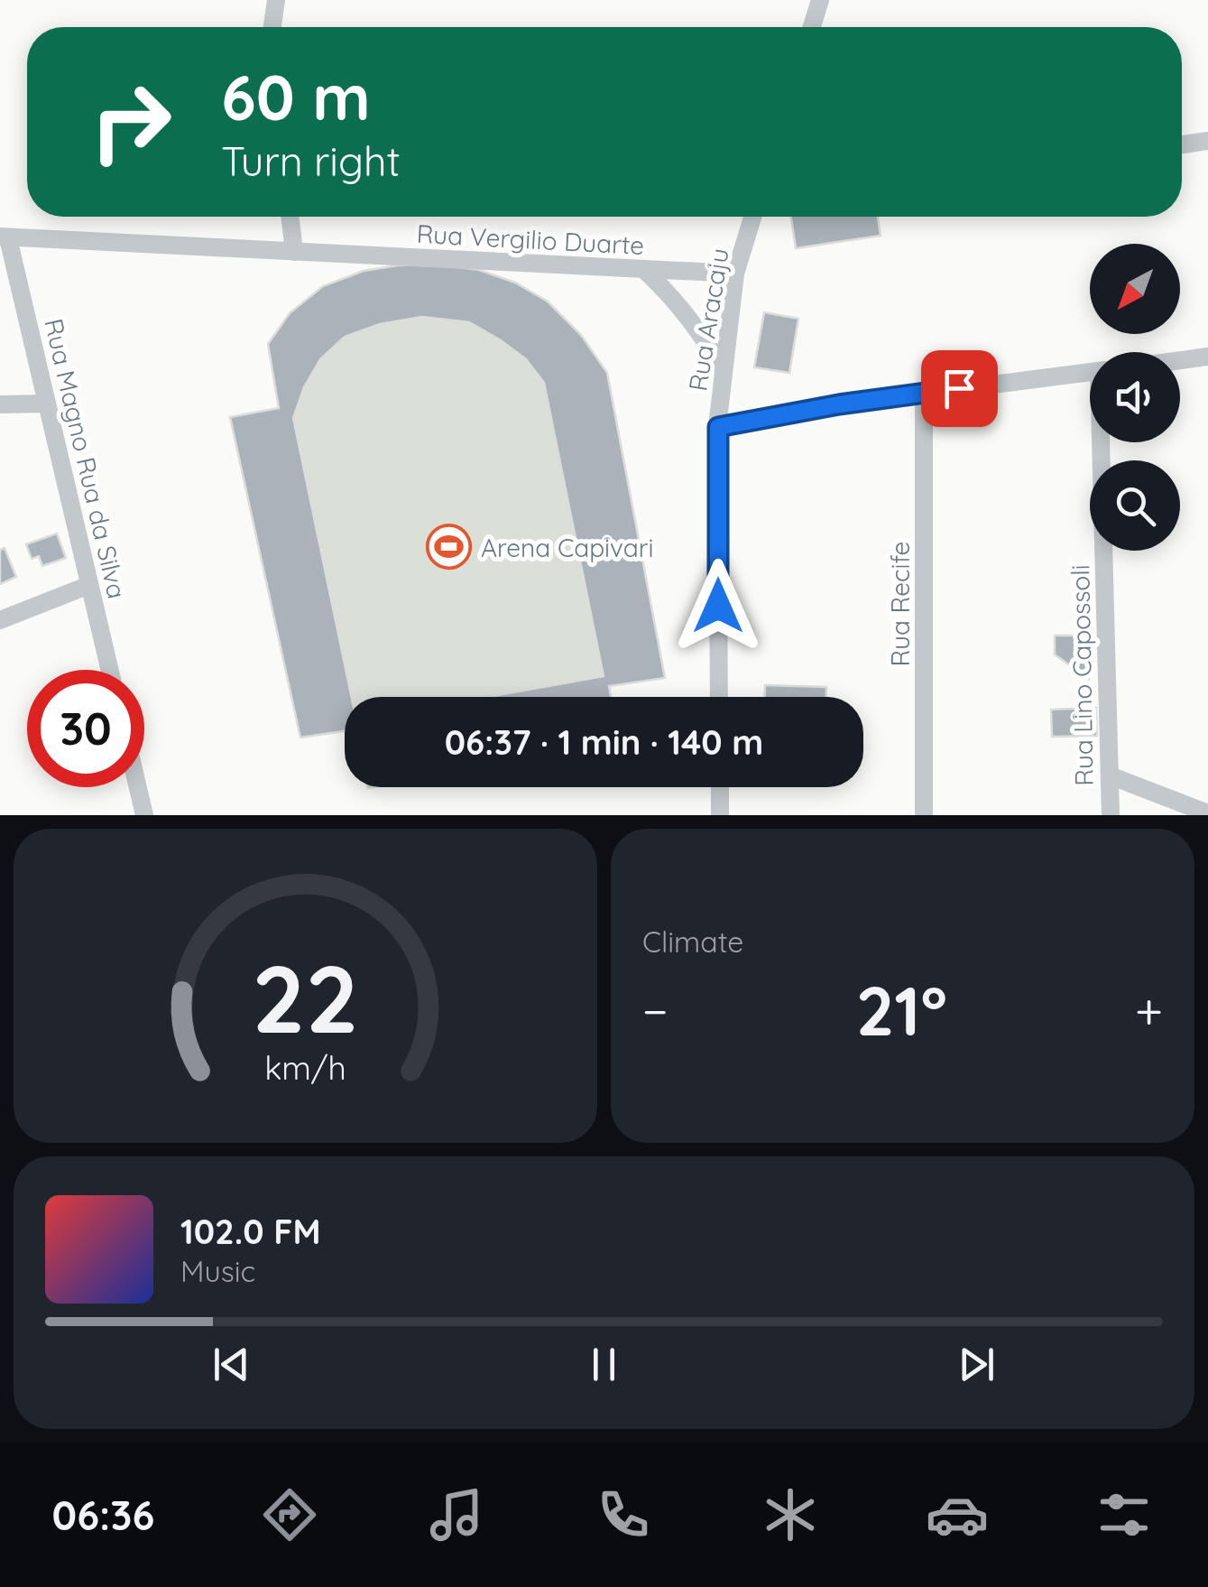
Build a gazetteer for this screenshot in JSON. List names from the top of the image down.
{
  "streets": {
    "street": [
      "Rua Vergilio Duarte",
      "Rua Aracaju",
      "Rua Magno Rua da Silva",
      "Rua Recife",
      "Rua Lino Capossoli"
    ]
  },
  "crossings": [
    ["Rua Vergilio Duarte", "Rua Aracaju"],
    ["Rua Vergilio Duarte", "Rua Magno Rua da Silva"]
  ],
  "places": {
    "sports": ["Arena Capivari"]
  },
  "north": "bottom left",
  "page": {
    "turn": ["60 m", "Turn right"],
    "limit": "30",
    "trip": "06:37 · 1 min · 140 m",
    "tile": "Climate",
    "heat": ["−", "21°", "+"],
    "song": ["102.0 FM", "Music"],
    "tabs": "06:36",
    "gauge": ["22", "km/h"]
  }
}
